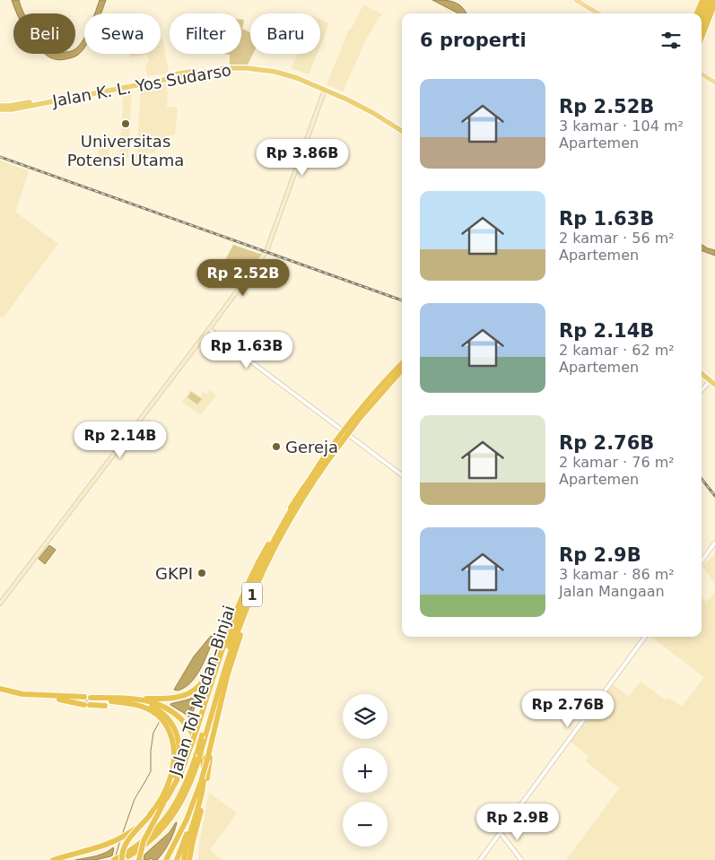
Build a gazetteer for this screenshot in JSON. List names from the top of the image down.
{
  "streets": {
    "highway": ["Jalan K. L. Yos Sudarso", "1", "Jalan Tol Medan–Binjai"]
  },
  "places": ["Universitas Potensi Utama", "Gereja", "GKPI"],
  "page": {
    "chip": [
      "Beli",
      "Sewa",
      "Filter",
      "Baru"
    ],
    "heading": "6 properti",
    "list": [
      {
        "name": "Rp 2.52B",
        "note": "3 kamar · 104 m² · Apartemen"
      },
      {
        "name": "Rp 1.63B",
        "note": "2 kamar · 56 m² · Apartemen"
      },
      {
        "name": "Rp 2.14B",
        "note": "2 kamar · 62 m² · Apartemen"
      },
      {
        "name": "Rp 2.76B",
        "note": "2 kamar · 76 m² · Apartemen"
      },
      {
        "name": "Rp 2.9B",
        "note": "3 kamar · 86 m² · Jalan Mangaan"
      }
    ],
    "price": [
      "Rp 3.86B",
      "Rp 2.52B",
      "Rp 1.63B",
      "Rp 2.14B",
      "Rp 2.76B",
      "Rp 2.9B"
    ],
    "map_buttons": ["+", "−"]
  }
}
